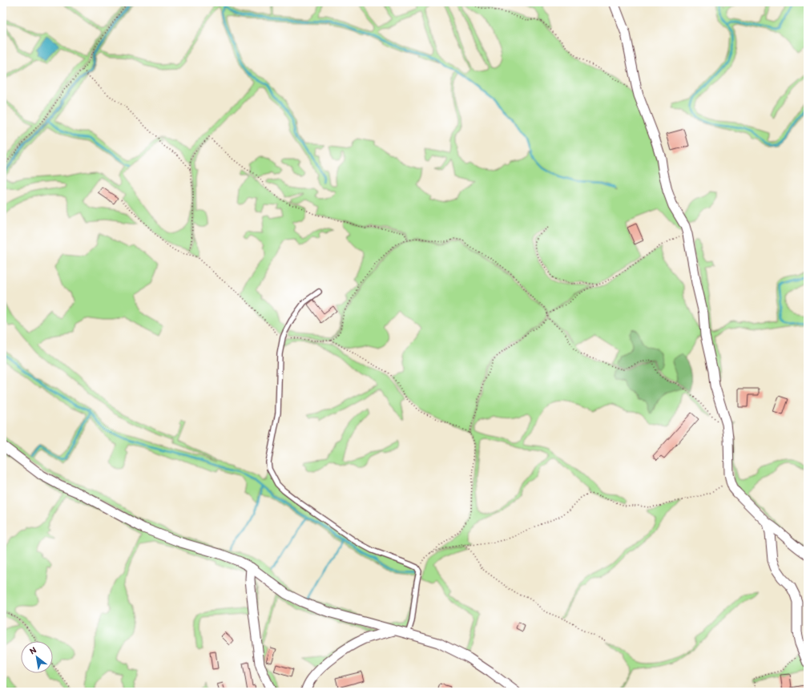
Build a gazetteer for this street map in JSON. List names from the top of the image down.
{
  "north": "top left"
}
